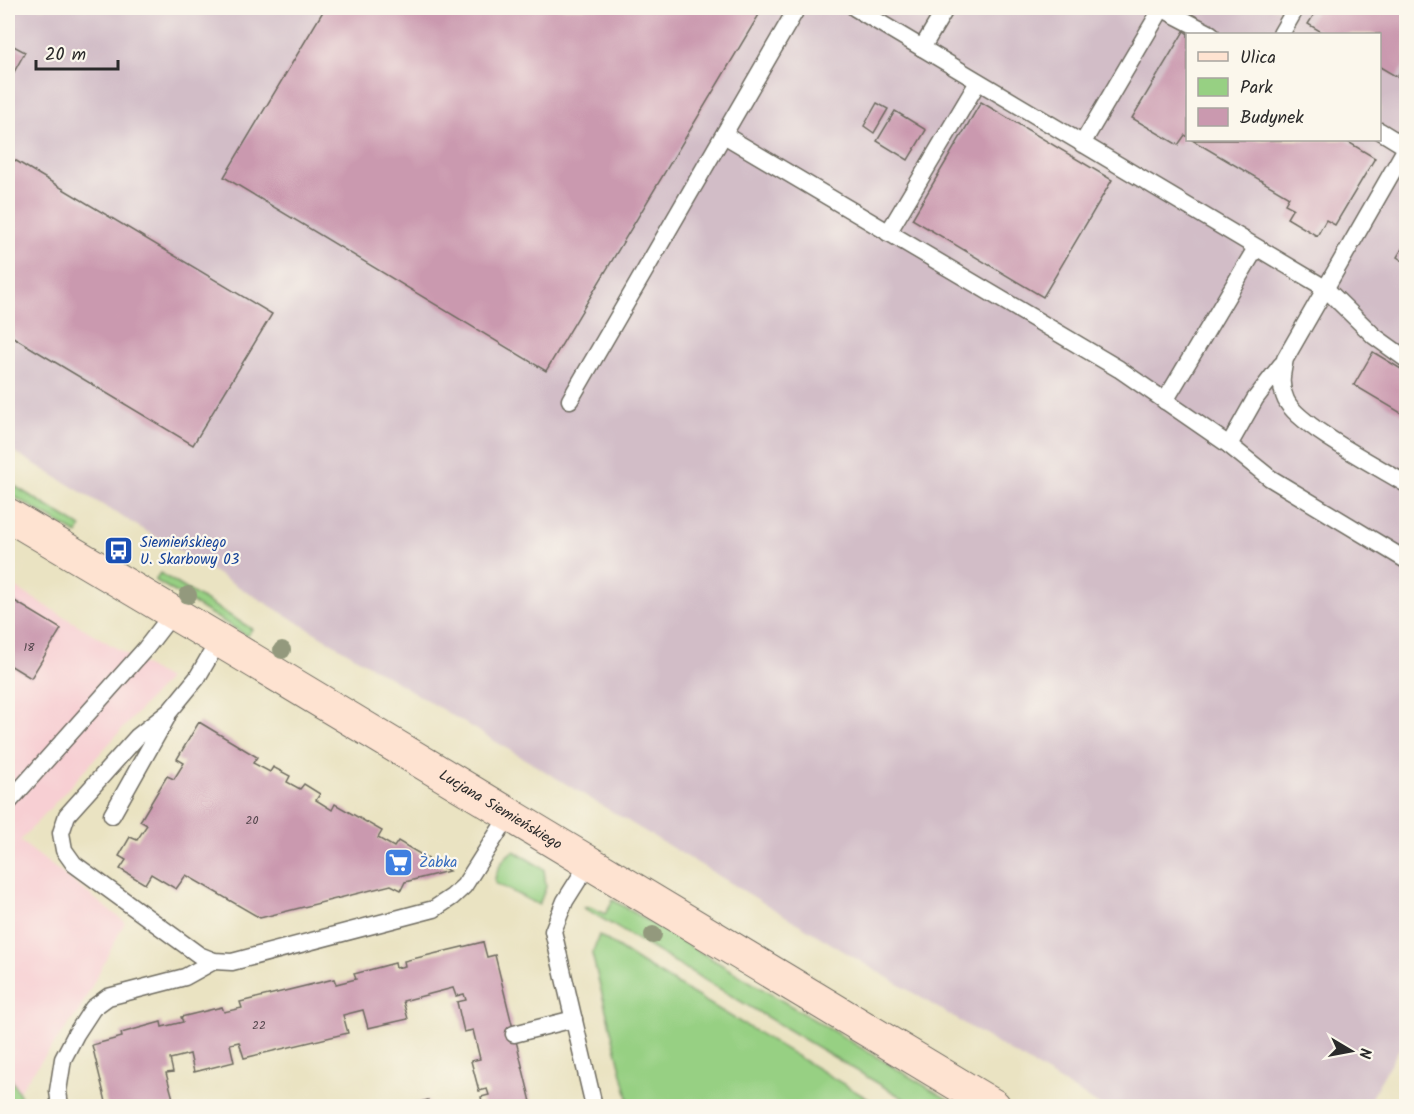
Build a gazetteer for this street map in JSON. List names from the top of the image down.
{
  "streets": {
    "street": ["Lucjana Siemieńskiego"]
  },
  "places": {
    "bus stop": ["Siemieńskiego U. Skarbowy 03"],
    "supermarket": ["Żabka"]
  },
  "house_numbers": ["18", "20", "22"],
  "legend": ["Ulica", "Park", "Budynek"],
  "scale_bar": "20 m",
  "north": "right"
}
